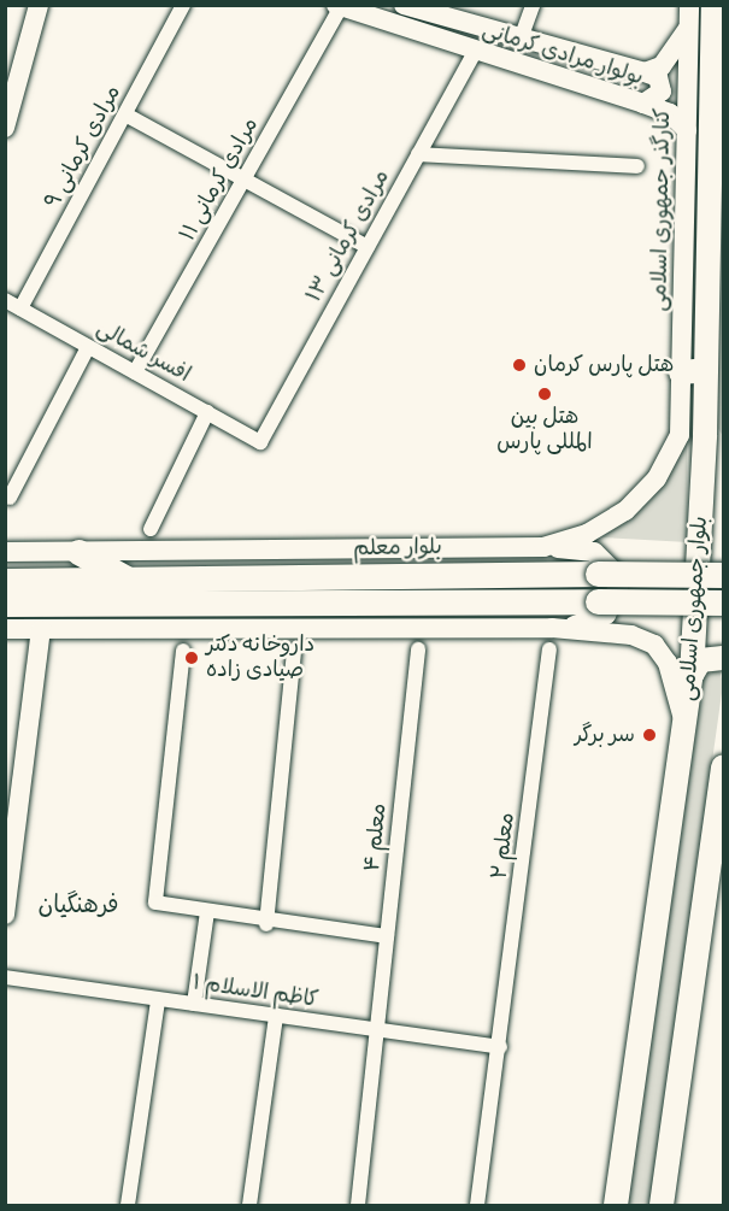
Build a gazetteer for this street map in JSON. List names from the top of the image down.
{
  "streets": {
    "highway": ["بلوار معلم"],
    "main road": ["بلوار جمهوری اسلامی"],
    "street": [
      "بولوار مرادی کرمانی",
      "مرادی کرمانی ۹",
      "مرادی کرمانی ۱۱",
      "کنارگذر جمهوری اسلامی",
      "مرادی کرمانی ۱۳",
      "افسر شمالی",
      "معلم ۴",
      "معلم ۲",
      "کاظم الاسلام ۱"
    ]
  },
  "crossings": [
    ["بولوار مرادی کرمانی", "مرادی کرمانی ۱۱"],
    ["بولوار مرادی کرمانی", "کنارگذر جمهوری اسلامی"],
    ["بولوار مرادی کرمانی", "مرادی کرمانی ۱۳"],
    ["مرادی کرمانی ۹", "افسر شمالی"],
    ["مرادی کرمانی ۱۱", "افسر شمالی"],
    ["کنارگذر جمهوری اسلامی", "بلوار معلم"],
    ["مرادی کرمانی ۱۳", "افسر شمالی"],
    ["معلم ۴", "کاظم الاسلام ۱"],
    ["معلم ۲", "کاظم الاسلام ۱"]
  ],
  "districts": ["فرهنگیان"],
  "places": [
    "هتل پارس کرمان",
    "هتل بین المللی پارس",
    "داروخانه دکتر صیادی زاده",
    "سر برگر"
  ]
}
